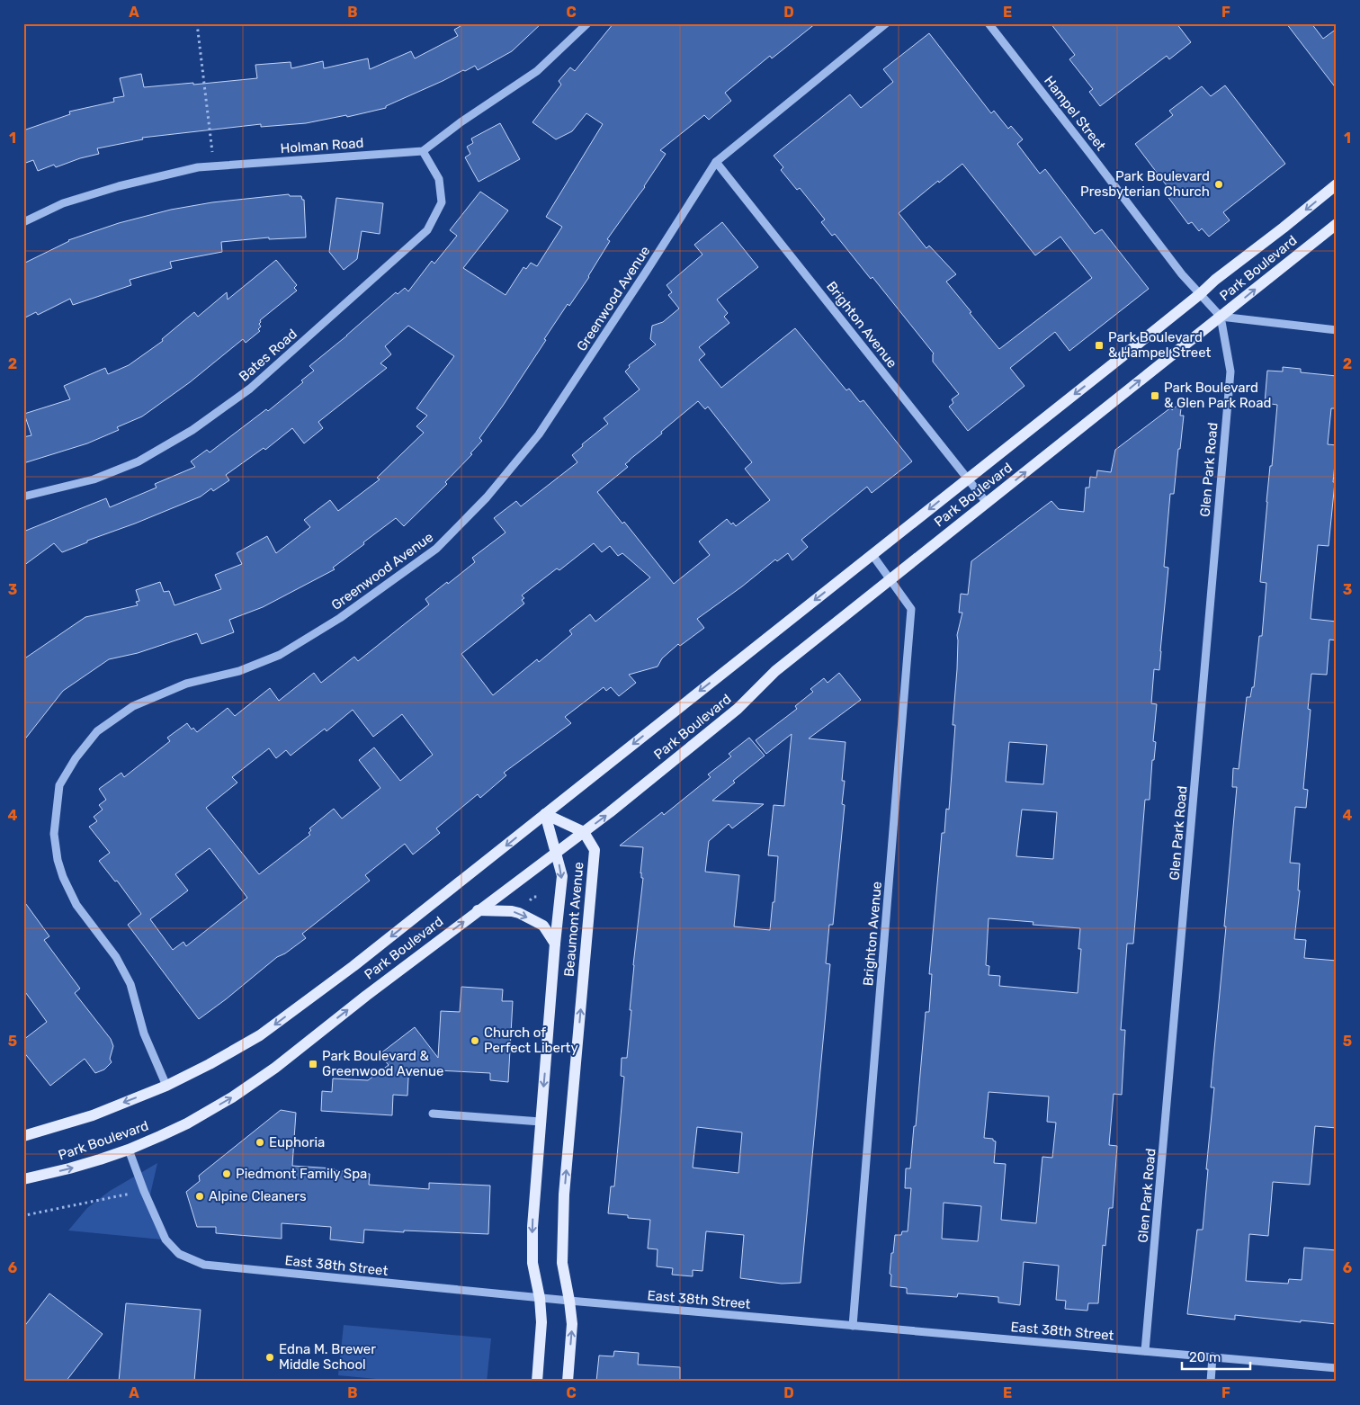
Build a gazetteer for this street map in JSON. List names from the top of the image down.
{
  "streets": {
    "main road": ["Park Boulevard", "Beaumont Avenue"],
    "street": [
      "Hampel Street",
      "Holman Road",
      "Greenwood Avenue",
      "Brighton Avenue",
      "Bates Road",
      "Glen Park Road",
      "East 38th Street"
    ]
  },
  "crossings": [
    ["Hampel Street", "Park Boulevard"],
    ["Hampel Street", "Glen Park Road"],
    ["Holman Road", "Bates Road"],
    ["Park Boulevard", "Greenwood Avenue"],
    ["Park Boulevard", "Brighton Avenue"],
    ["Park Boulevard", "Glen Park Road"],
    ["Park Boulevard", "Beaumont Avenue"],
    ["Park Boulevard", "East 38th Street"],
    ["Greenwood Avenue", "Brighton Avenue"],
    ["Brighton Avenue", "East 38th Street"],
    ["Glen Park Road", "East 38th Street"],
    ["Beaumont Avenue", "East 38th Street"]
  ],
  "places": {
    "other": [
      "Park Boulevard Presbyterian Church",
      "Church of Perfect Liberty",
      "Euphoria",
      "Piedmont Family Spa",
      "Alpine Cleaners",
      "Edna M. Brewer Middle School"
    ],
    "transit": ["Park Boulevard & Hampel Street", "Park Boulevard & Glen Park Road", "Park Boulevard & Greenwood Avenue"]
  },
  "scale_bar": "20 m",
  "grid": {
    "columns": [
      "A",
      "B",
      "C",
      "D",
      "E",
      "F"
    ],
    "rows": [
      "1",
      "2",
      "3",
      "4",
      "5",
      "6"
    ]
  }
}
